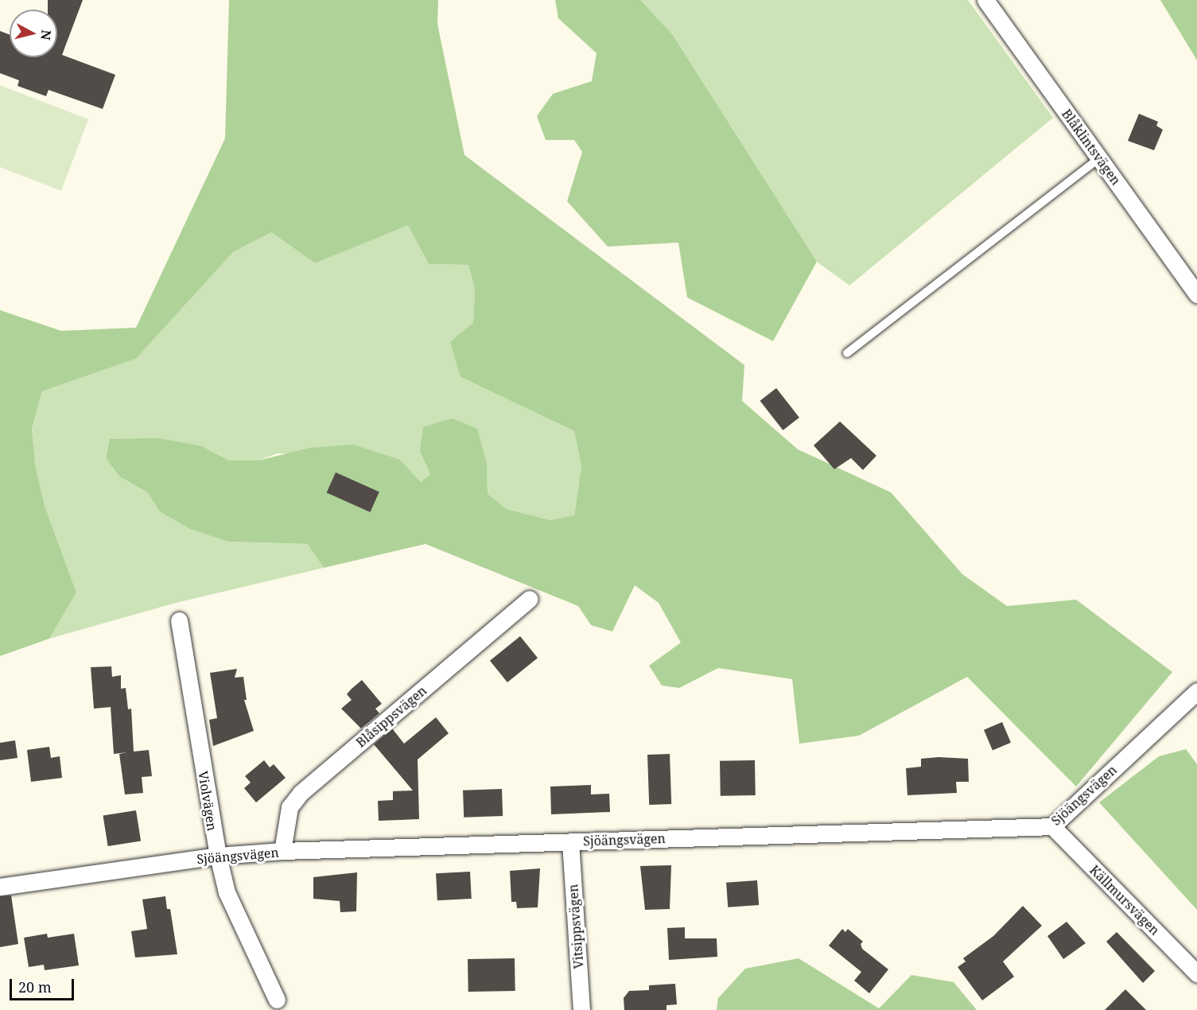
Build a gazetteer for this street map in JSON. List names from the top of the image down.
{
  "streets": {
    "street": [
      "Blåklintsvägen",
      "Blåsippsvägen",
      "Sjöängsvägen",
      "Violvägen",
      "Källmursvägen",
      "Vitsippsvägen"
    ]
  },
  "crossings": [
    ["Blåsippsvägen", "Sjöängsvägen"],
    ["Sjöängsvägen", "Violvägen"],
    ["Sjöängsvägen", "Källmursvägen"],
    ["Sjöängsvägen", "Vitsippsvägen"]
  ],
  "scale_bar": "20 m",
  "north": "right"
}
